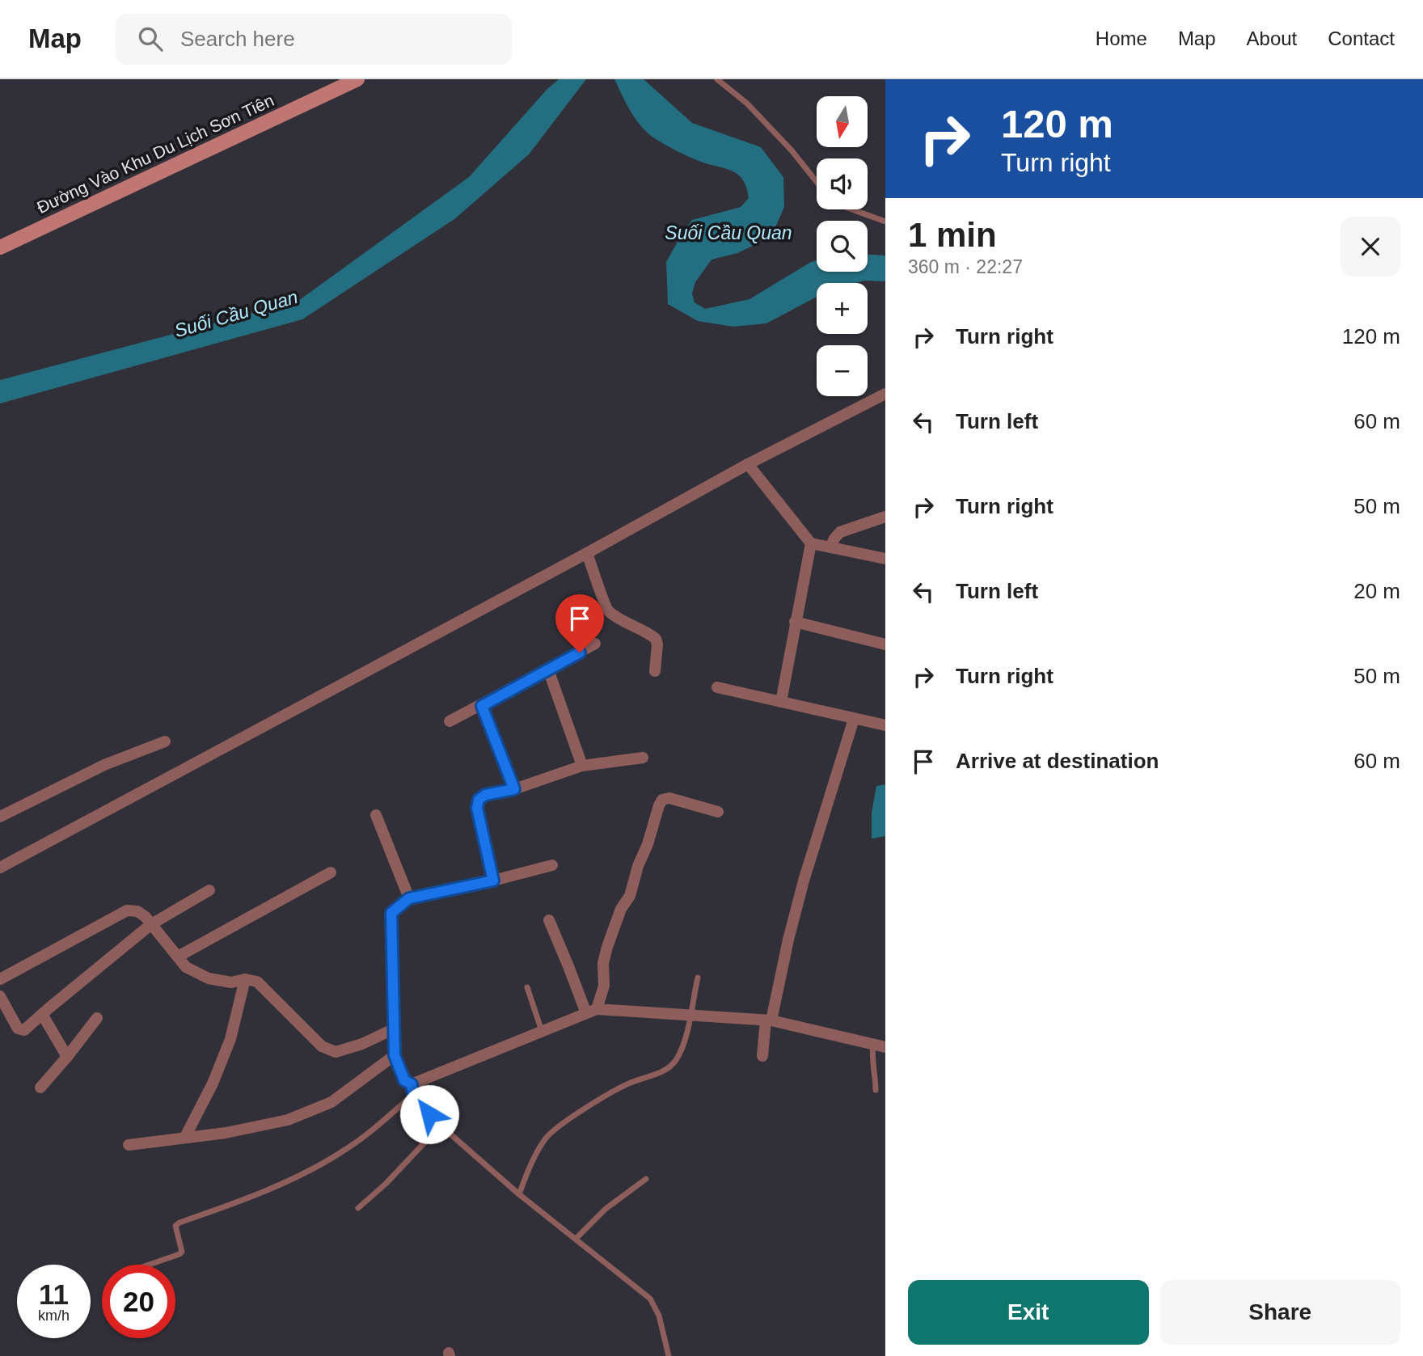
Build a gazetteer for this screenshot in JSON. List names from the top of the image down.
{
  "streets": {
    "street": ["Đường Vào Khu Du Lịch Sơn Tiên"]
  },
  "water": ["Suối Cầu Quan"],
  "north": "bottom",
  "page": {
    "header": "Map",
    "search": "Search here",
    "nav": [
      "Home",
      "Map",
      "About",
      "Contact"
    ],
    "turn": ["120 m", "Turn right"],
    "map_buttons": ["+", "−"],
    "heading": ["1 min", "360 m · 22:27"],
    "list": [
      {
        "name": "Turn right",
        "value": "120 m"
      },
      {
        "name": "Turn left",
        "value": "60 m"
      },
      {
        "name": "Turn right",
        "value": "50 m"
      },
      {
        "name": "Turn left",
        "value": "20 m"
      },
      {
        "name": "Turn right",
        "value": "50 m"
      },
      {
        "name": "Arrive at destination",
        "value": "60 m"
      }
    ],
    "speed": "11 km/h",
    "limit": "20",
    "buttons": ["Exit", "Share"]
  }
}
